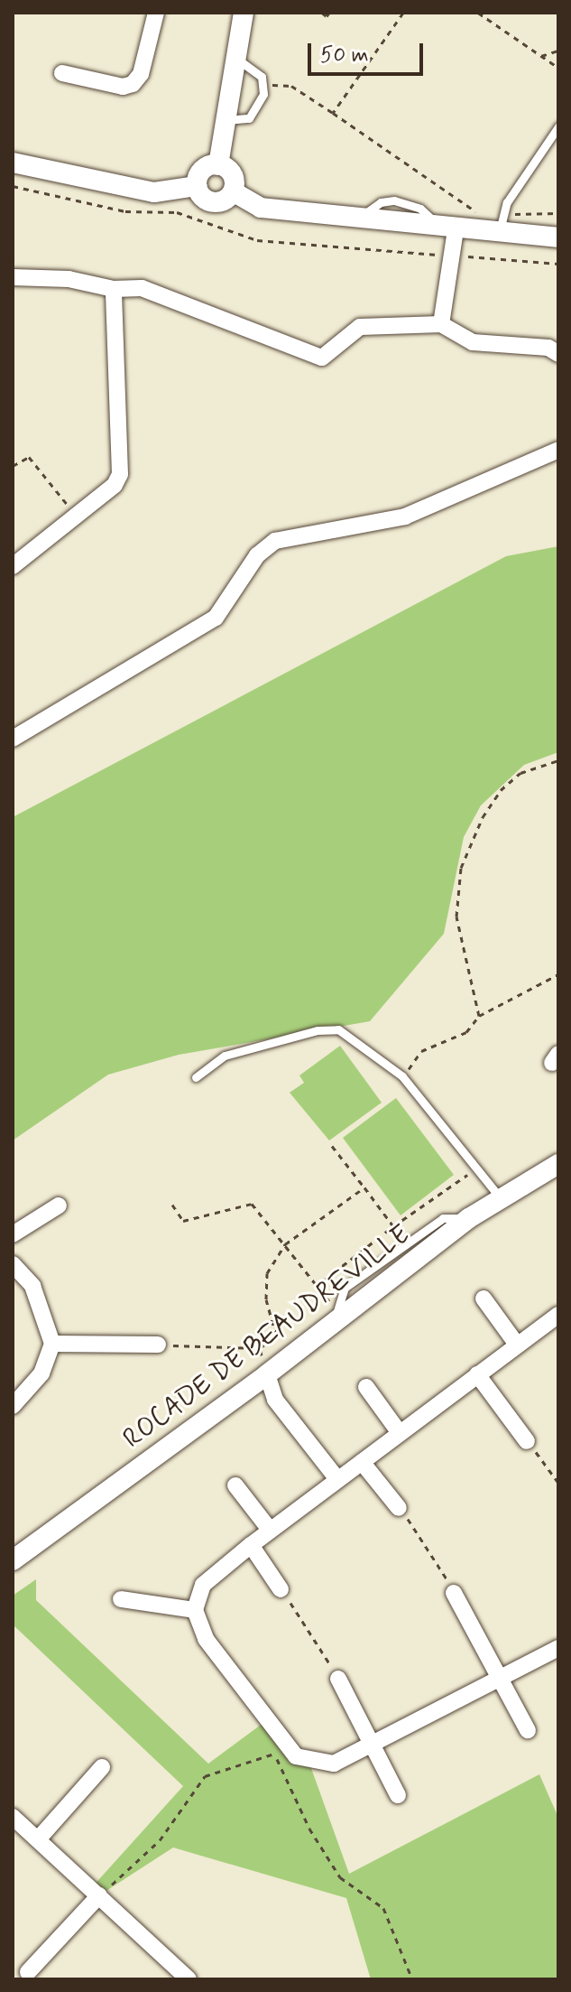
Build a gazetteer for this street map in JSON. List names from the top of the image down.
{
  "streets": {
    "street": ["ROCADE DE BEAUDREVILLE"]
  },
  "scale_bar": "50 m"
}
